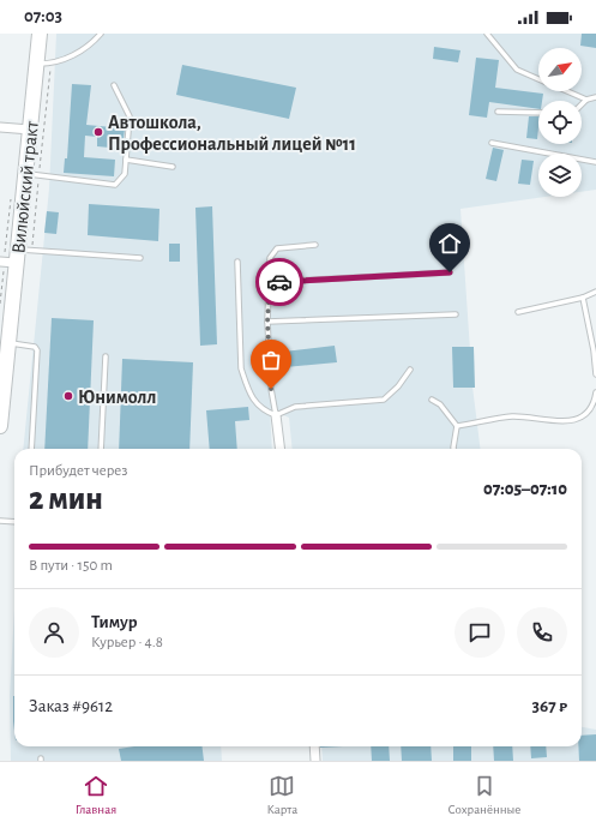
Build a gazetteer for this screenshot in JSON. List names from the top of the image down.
{
  "streets": {
    "main road": ["Вилюйский тракт"]
  },
  "places": ["Автошкола, Профессиональный лицей №11", "Юнимолл"],
  "north": "top right",
  "page": {
    "status": "07:03",
    "heading": ["2 мин", "Прибудет через", "07:05–07:10"],
    "panel": [
      "Тимур",
      "Курьер · 4.8",
      "Заказ #9612",
      "367 ₽"
    ],
    "bar": "В пути · 150 m",
    "tabs": ["Главная", "Карта", "Сохранённые"]
  }
}
